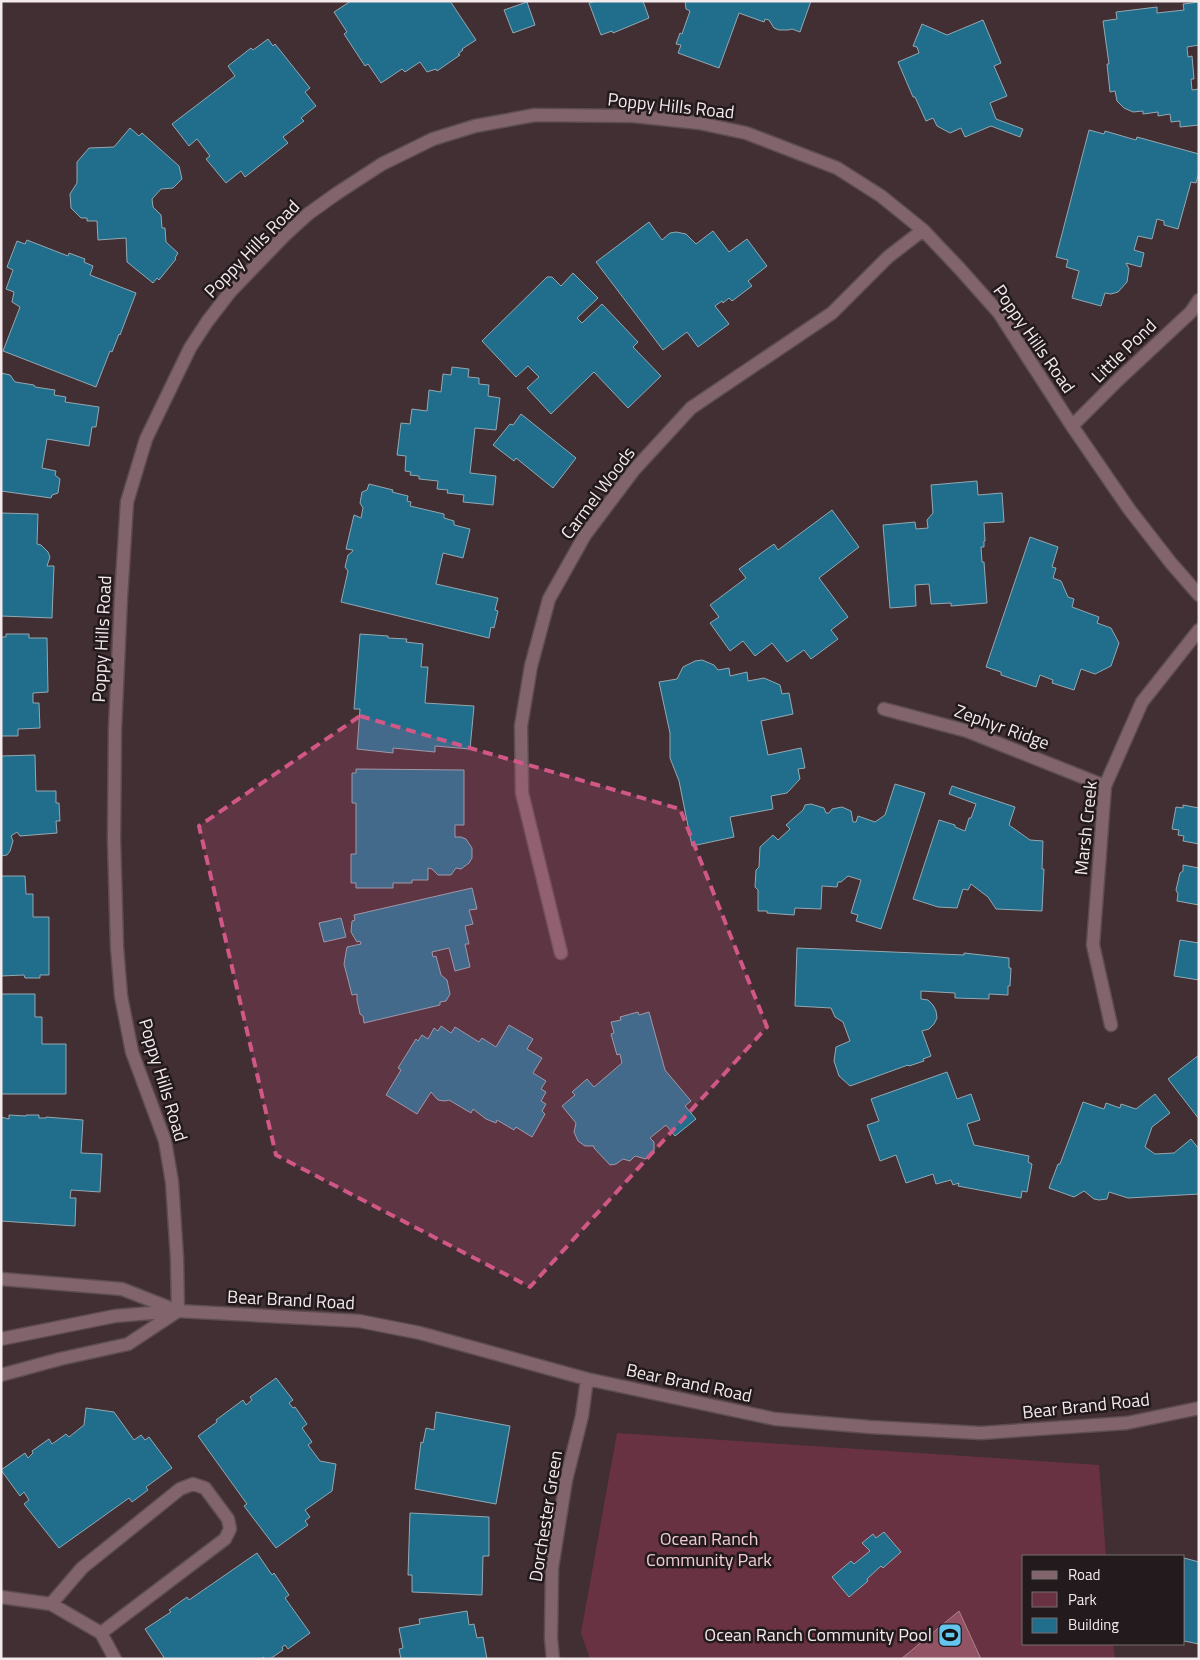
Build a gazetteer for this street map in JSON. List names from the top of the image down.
{
  "streets": {
    "street": [
      "Poppy Hills Road",
      "Little Pond",
      "Carmel Woods",
      "Zephyr Ridge",
      "Marsh Creek",
      "Bear Brand Road",
      "Dorchester Green"
    ]
  },
  "crossings": [
    ["Poppy Hills Road", "Little Pond"],
    ["Poppy Hills Road", "Carmel Woods"],
    ["Poppy Hills Road", "Bear Brand Road"],
    ["Zephyr Ridge", "Marsh Creek"],
    ["Bear Brand Road", "Dorchester Green"]
  ],
  "parks": ["Ocean Ranch Community Park"],
  "places": {
    "sports": ["Ocean Ranch Community Pool"]
  },
  "legend": ["Road", "Park", "Building"]
}
